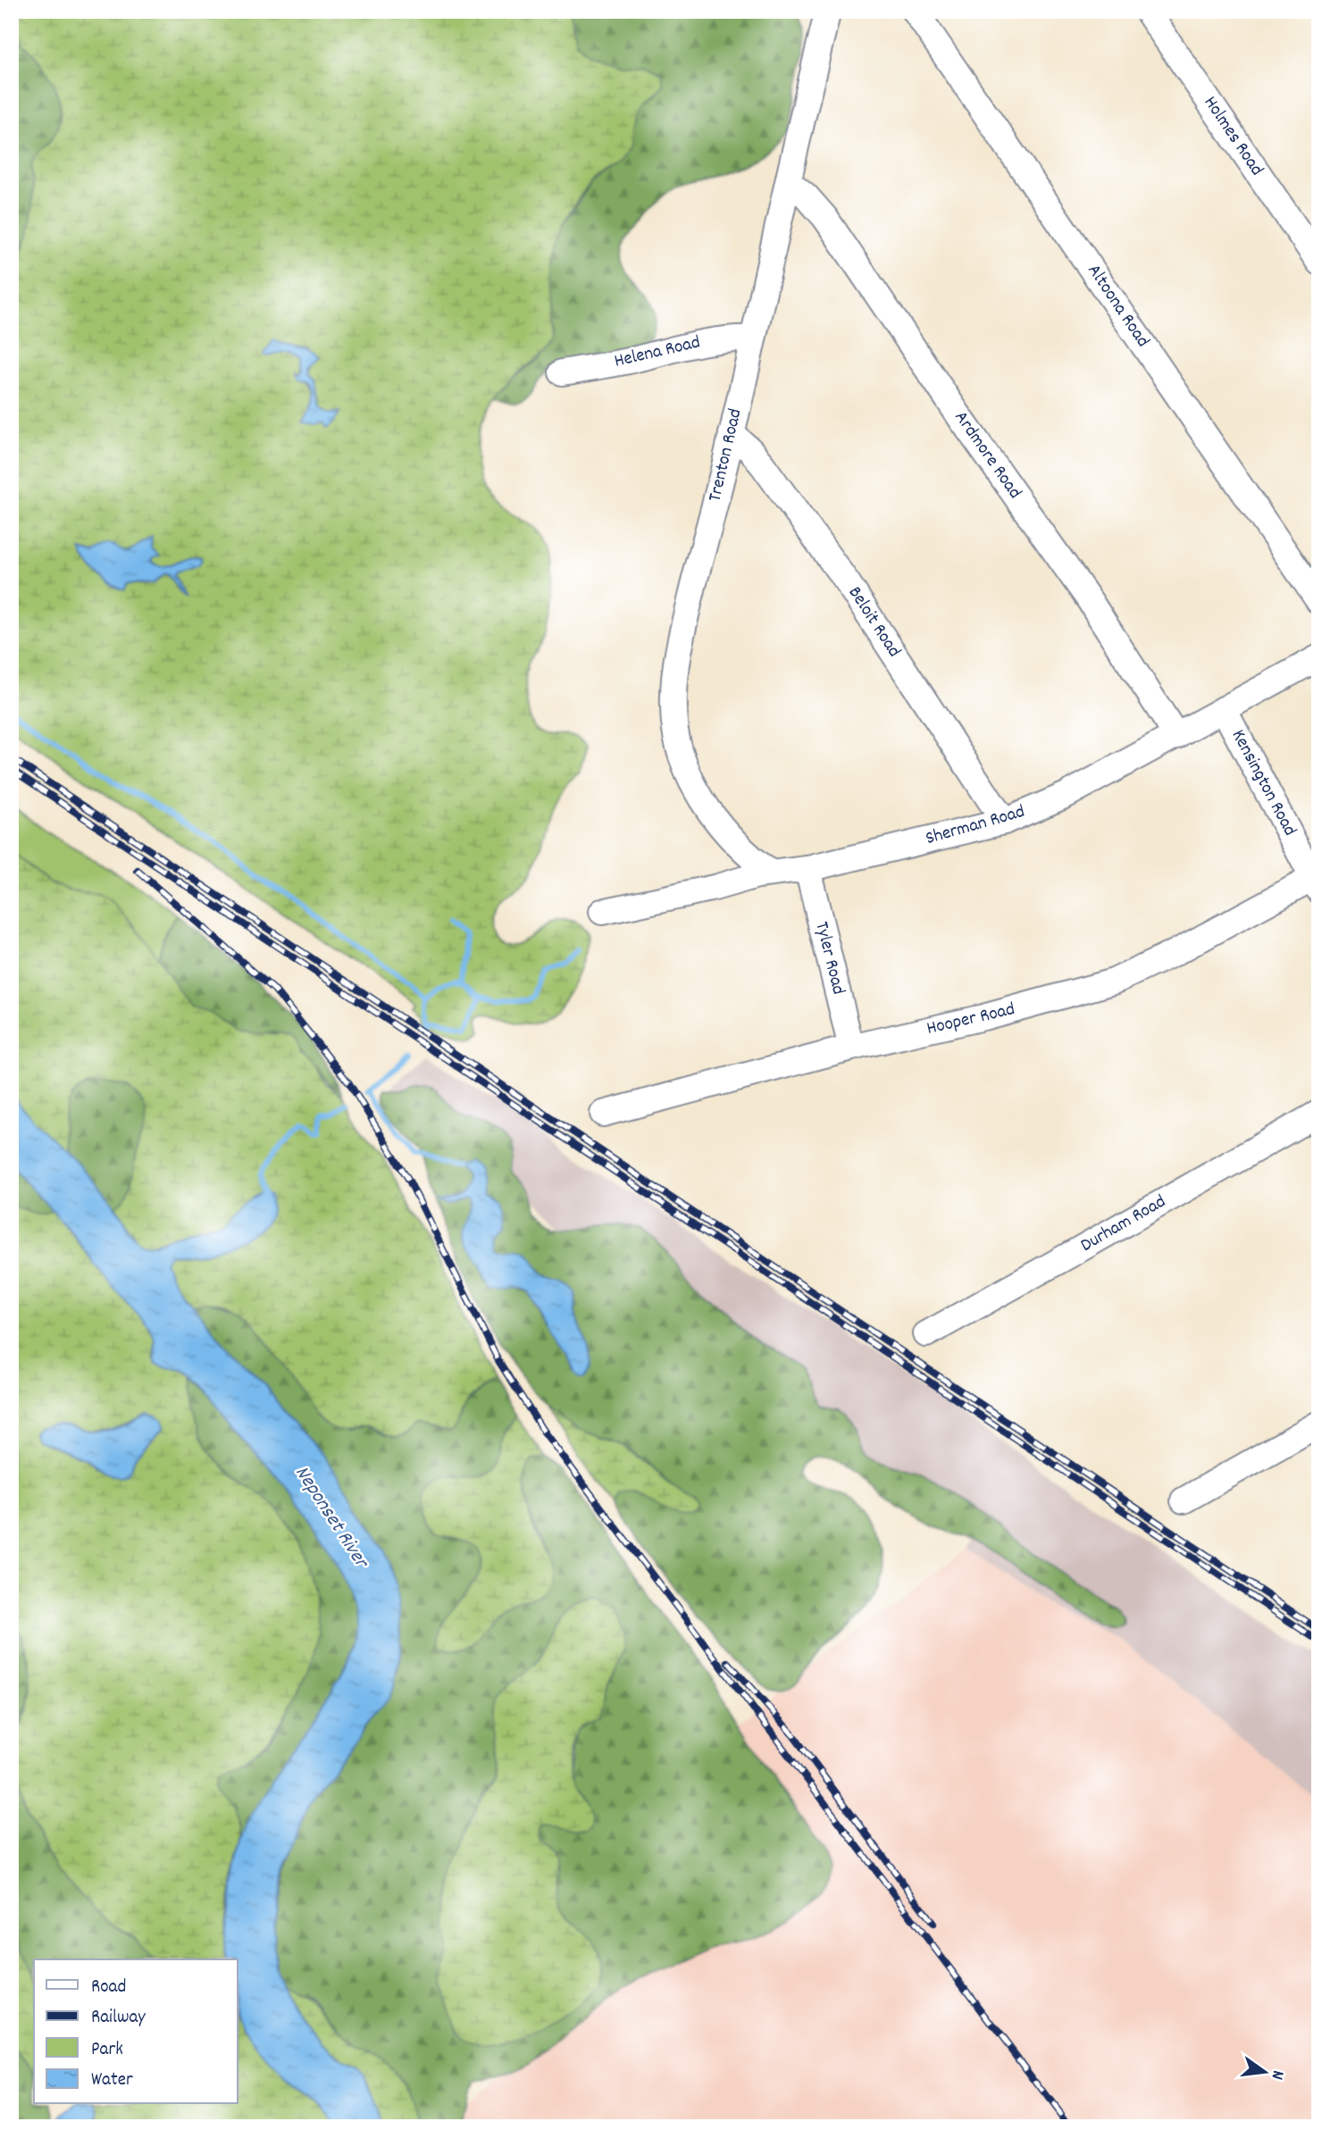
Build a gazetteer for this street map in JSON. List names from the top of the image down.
{
  "streets": {
    "street": [
      "Holmes Road",
      "Altoona Road",
      "Helena Road",
      "Trenton Road",
      "Ardmore Road",
      "Beloit Road",
      "Kensington Road",
      "Sherman Road",
      "Tyler Road",
      "Hooper Road",
      "Durham Road"
    ]
  },
  "crossings": [
    ["Helena Road", "Trenton Road"],
    ["Trenton Road", "Ardmore Road"],
    ["Trenton Road", "Beloit Road"],
    ["Trenton Road", "Sherman Road"],
    ["Ardmore Road", "Sherman Road"],
    ["Beloit Road", "Sherman Road"],
    ["Kensington Road", "Sherman Road"],
    ["Kensington Road", "Hooper Road"],
    ["Sherman Road", "Tyler Road"],
    ["Tyler Road", "Hooper Road"]
  ],
  "water": ["Neponset River"],
  "legend": [
    "Road",
    "Railway",
    "Park",
    "Water"
  ],
  "north": "right"
}
